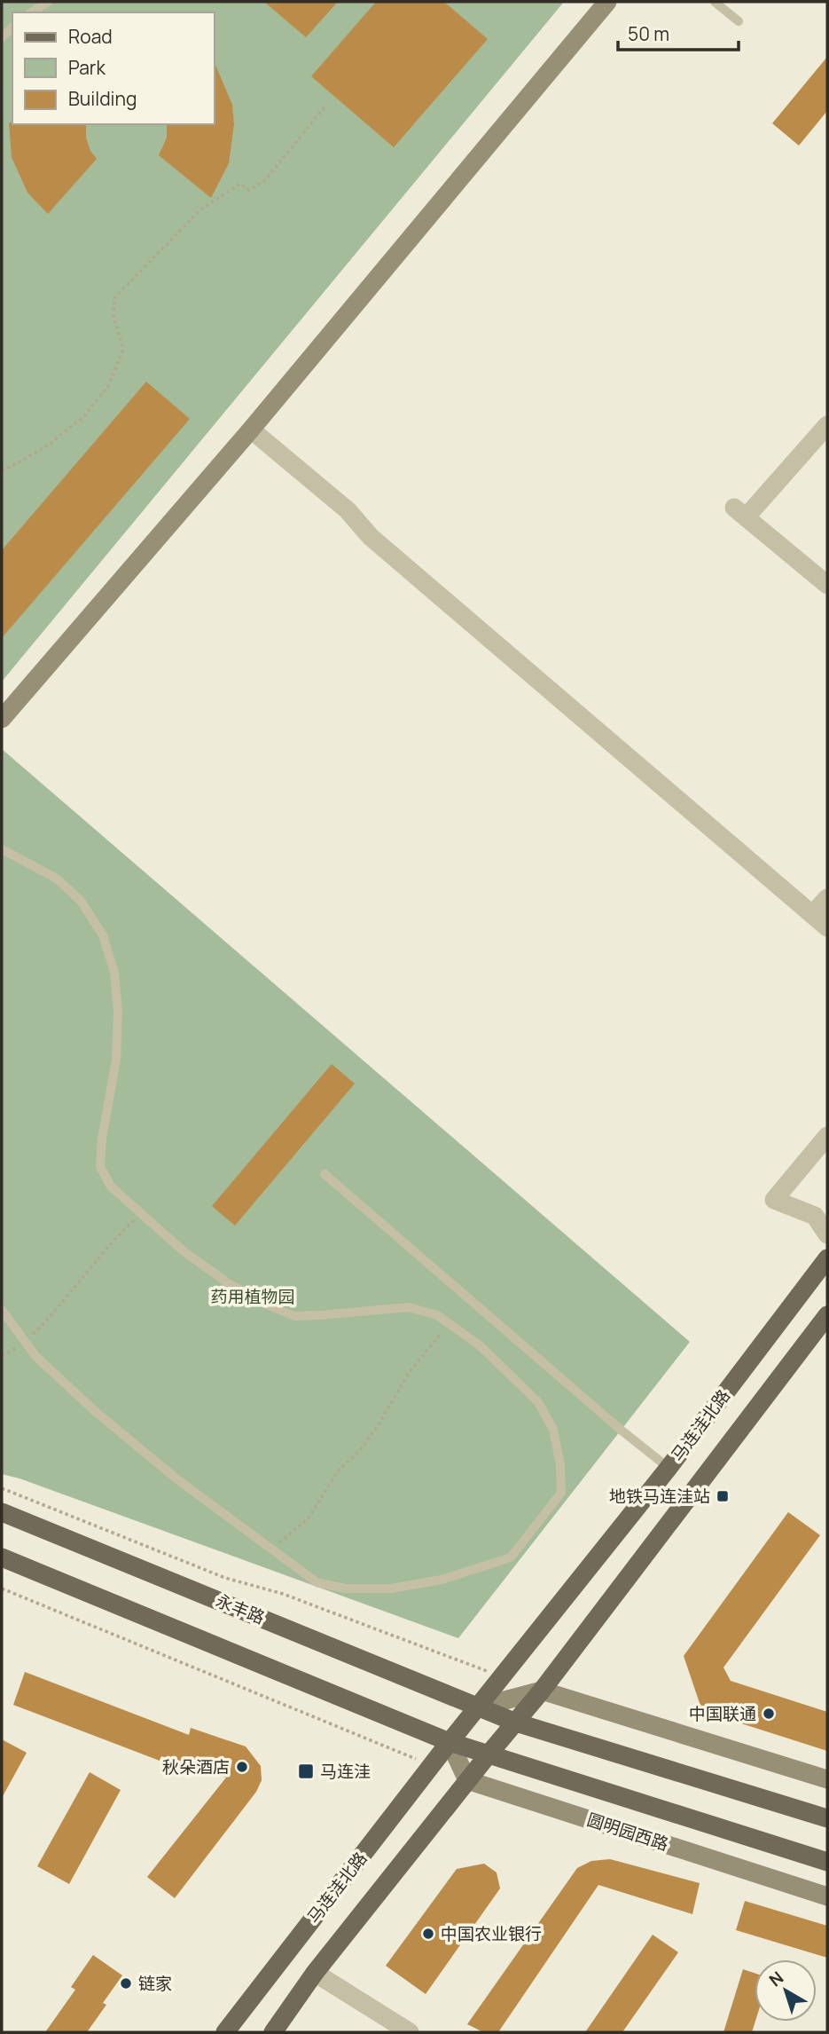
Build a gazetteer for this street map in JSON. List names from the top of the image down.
{
  "streets": {
    "main road": ["马连洼北路", "永丰路", "圆明园西路"]
  },
  "crossings": [
    ["马连洼北路", "永丰路"],
    ["马连洼北路", "圆明园西路"]
  ],
  "parks": ["药用植物园"],
  "places": {
    "transit": ["地铁马连洼站", "马连洼"],
    "other": [
      "中国联通",
      "秋朵酒店",
      "中国农业银行",
      "链家"
    ]
  },
  "legend": ["Road", "Park", "Building"],
  "scale_bar": "50 m",
  "north": "top left"
}
